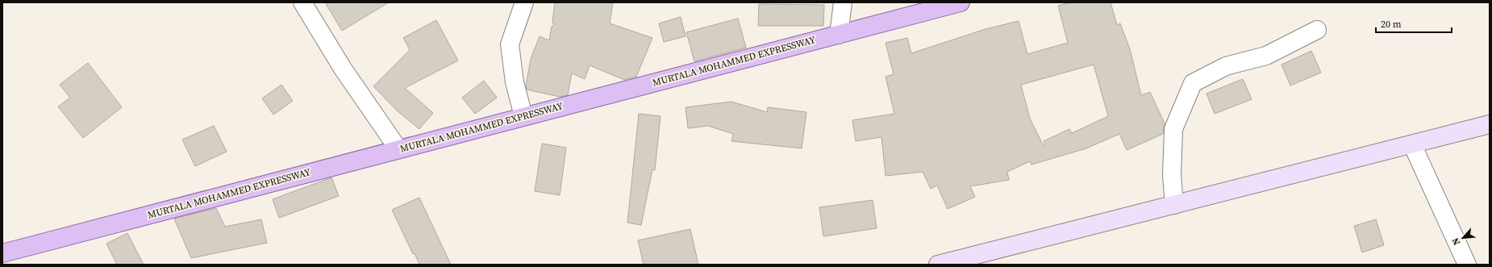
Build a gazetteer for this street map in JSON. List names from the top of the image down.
{
  "streets": {
    "main road": ["MURTALA MOHAMMED EXPRESSWAY"]
  },
  "scale_bar": "20 m",
  "north": "bottom left"
}
